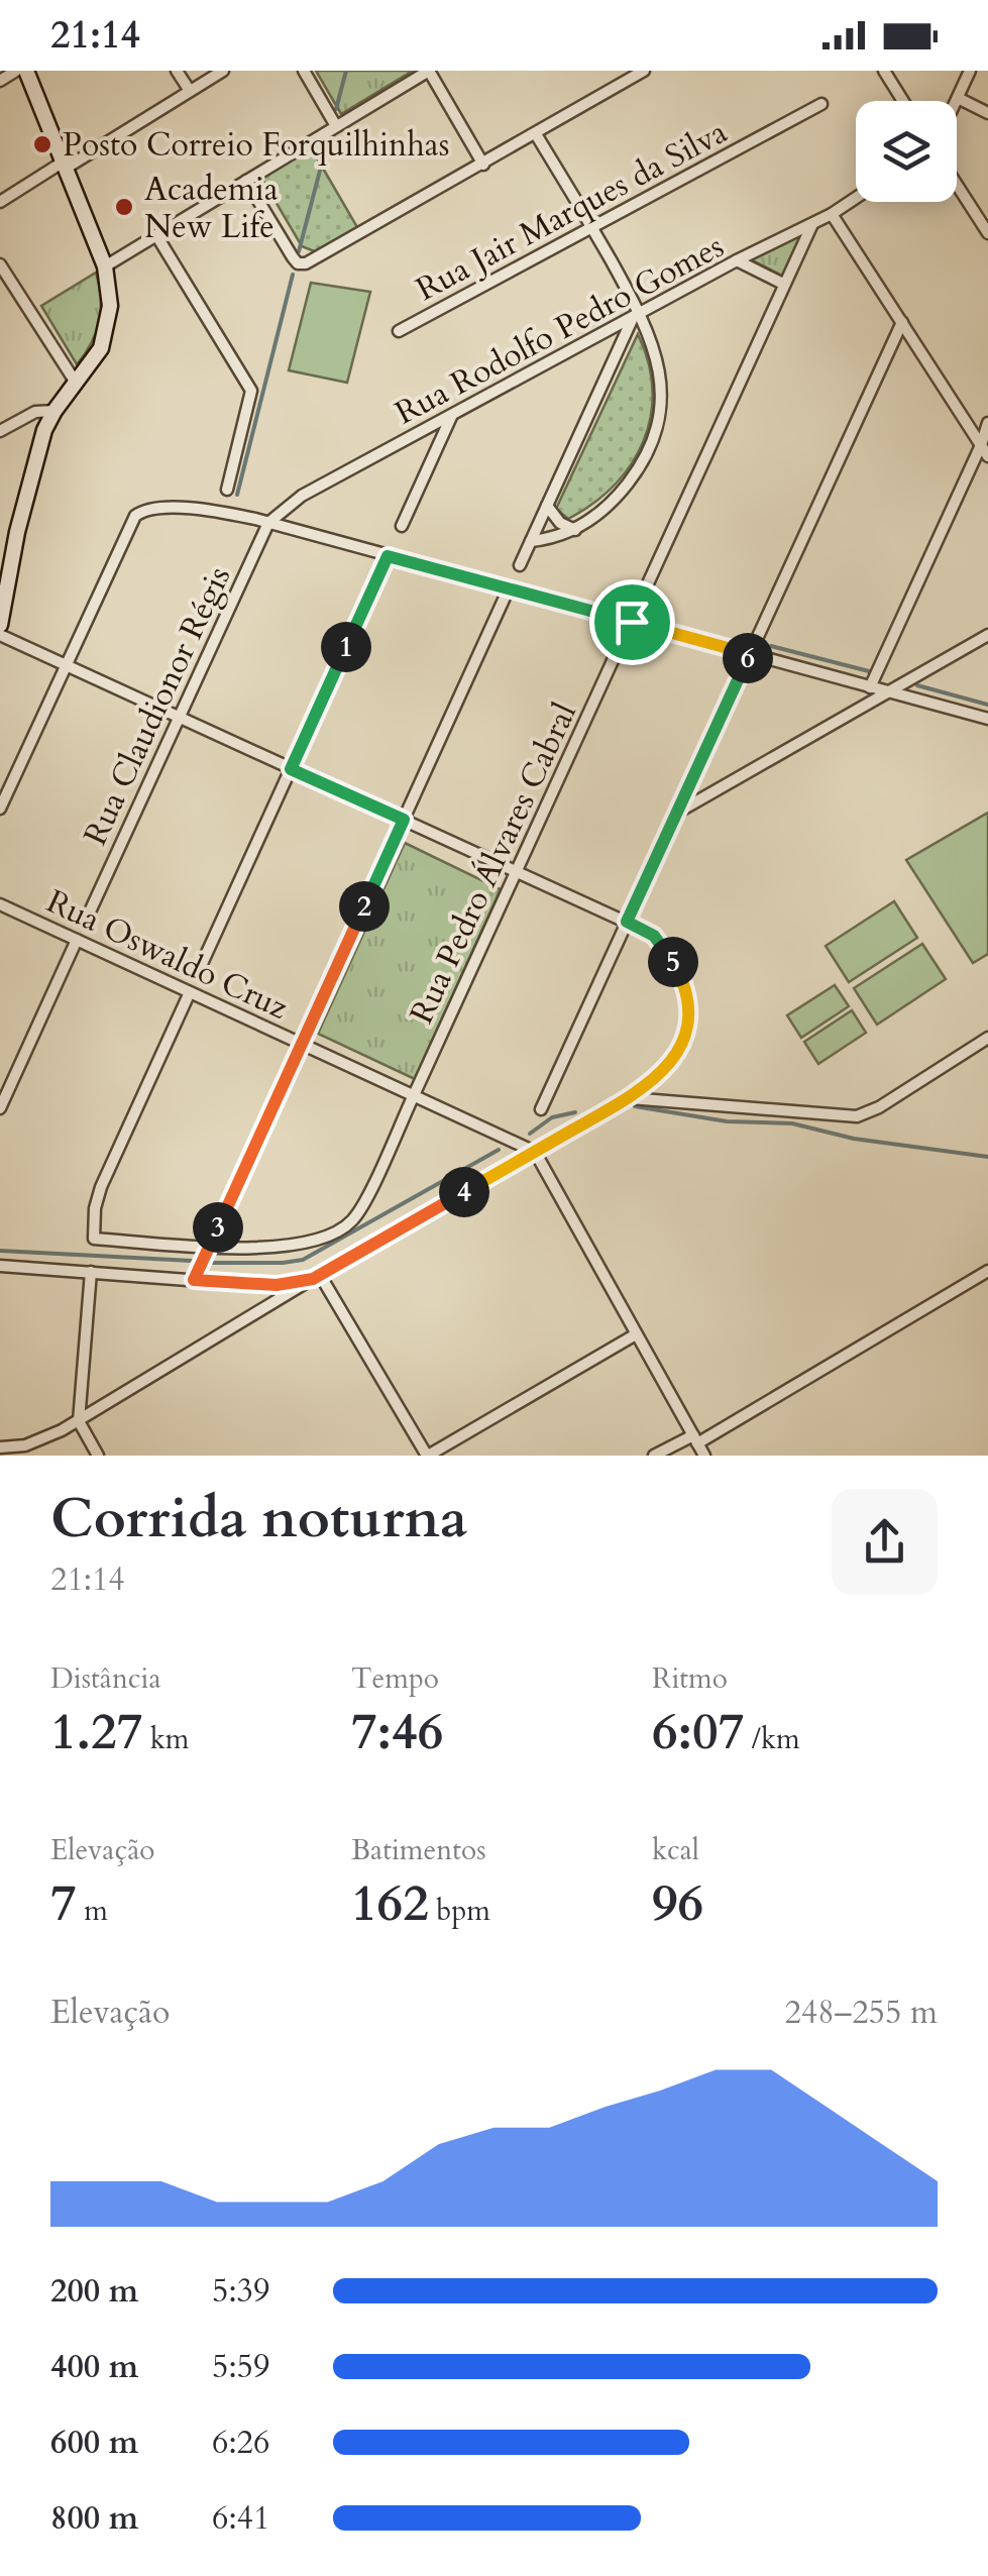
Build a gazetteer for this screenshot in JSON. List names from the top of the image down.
{
  "streets": {
    "street": [
      "Rua Jair Marques da Silva",
      "Rua Rodolfo Pedro Gomes",
      "Rua Claudionor Régis",
      "Rua Pedro Álvares Cabral",
      "Rua Oswaldo Cruz"
    ]
  },
  "crossings": [
    ["Rua Rodolfo Pedro Gomes", "Rua Claudionor Régis"],
    ["Rua Rodolfo Pedro Gomes", "Rua Pedro Álvares Cabral"],
    ["Rua Pedro Álvares Cabral", "Rua Oswaldo Cruz"]
  ],
  "places": ["Posto Correio Forquilhinhas", "Academia New Life"],
  "page": {
    "status": "21:14",
    "pins": [
      "1",
      "6",
      "2",
      "5",
      "4",
      "3"
    ],
    "heading": ["Corrida noturna", "21:14"],
    "stats": [
      ["Distância", "1.27 km"],
      ["Tempo", "7:46"],
      ["Ritmo", "6:07 /km"],
      ["Elevação", "7 m"],
      ["Batimentos", "162 bpm"],
      ["kcal", "96"]
    ],
    "chart": ["Elevação", "248–255 m"],
    "list": [
      {
        "name": "200 m",
        "note": "5:39"
      },
      {
        "name": "400 m",
        "note": "5:59"
      },
      {
        "name": "600 m",
        "note": "6:26"
      },
      {
        "name": "800 m",
        "note": "6:41"
      }
    ]
  }
}
